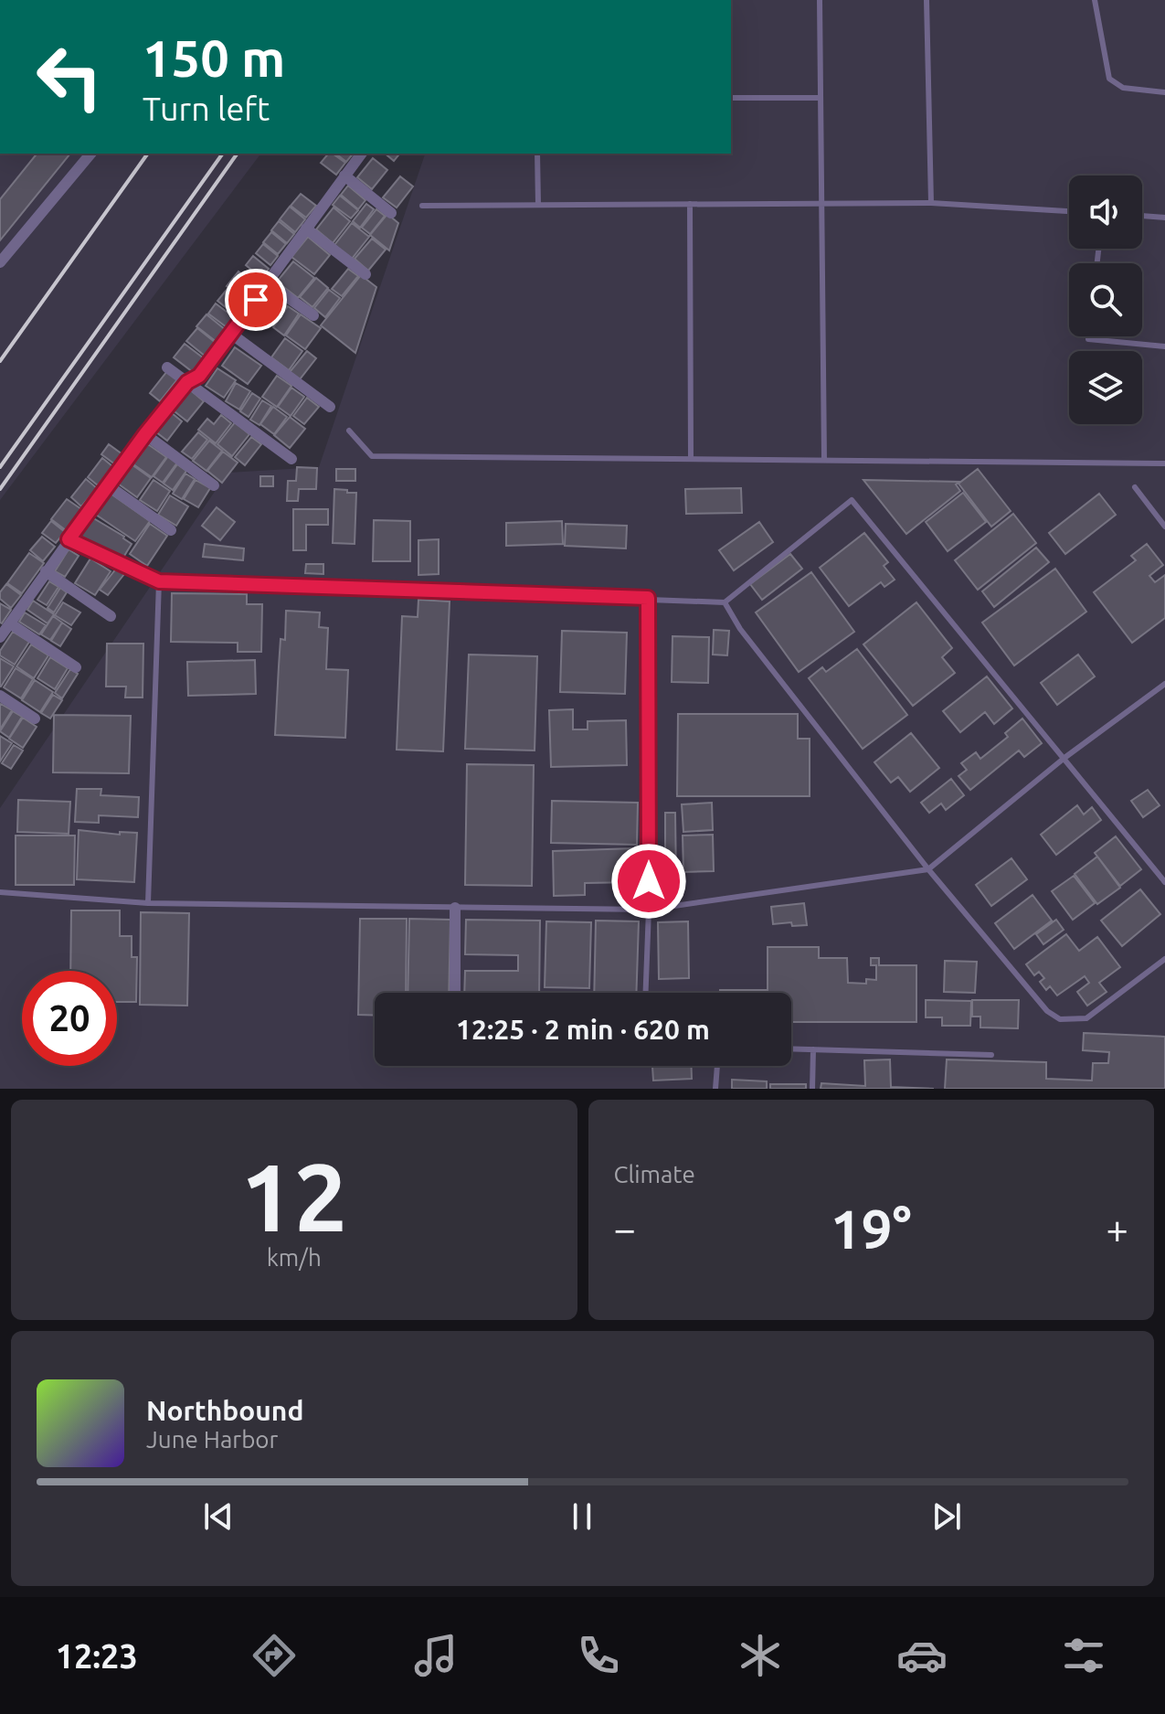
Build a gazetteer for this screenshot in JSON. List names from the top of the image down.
{
  "page": {
    "turn": ["150 m", "Turn left"],
    "limit": "20",
    "trip": "12:25 · 2 min · 620 m",
    "tile": [
      ["12", "km/h"],
      "Climate"
    ],
    "heat": ["−", "19°", "+"],
    "song": ["Northbound", "June Harbor"],
    "tabs": "12:23"
  }
}
